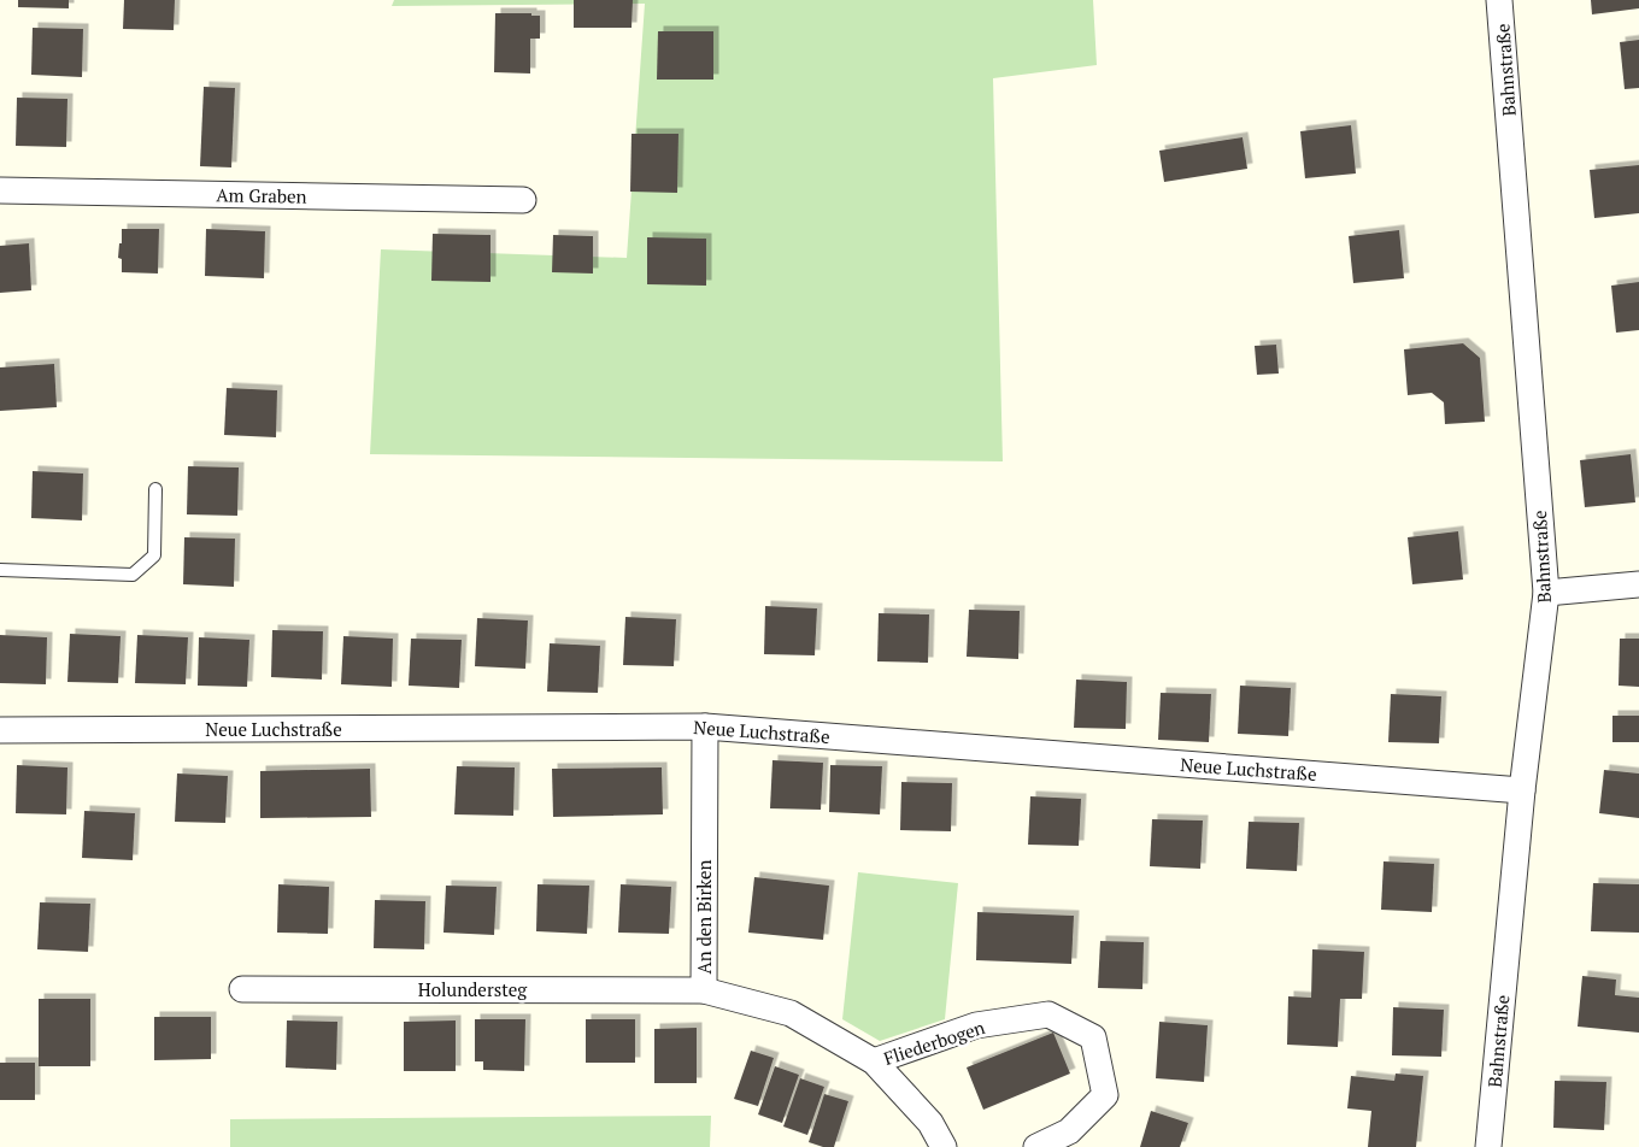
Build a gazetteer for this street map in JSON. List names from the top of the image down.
{
  "streets": {
    "street": [
      "Bahnstraße",
      "Am Graben",
      "Neue Luchstraße",
      "An den Birken",
      "Holundersteg",
      "Fliederbogen"
    ]
  },
  "crossings": [
    ["Bahnstraße", "Neue Luchstraße"],
    ["Neue Luchstraße", "An den Birken"],
    ["An den Birken", "Holundersteg"],
    ["An den Birken", "Fliederbogen"]
  ]
}
